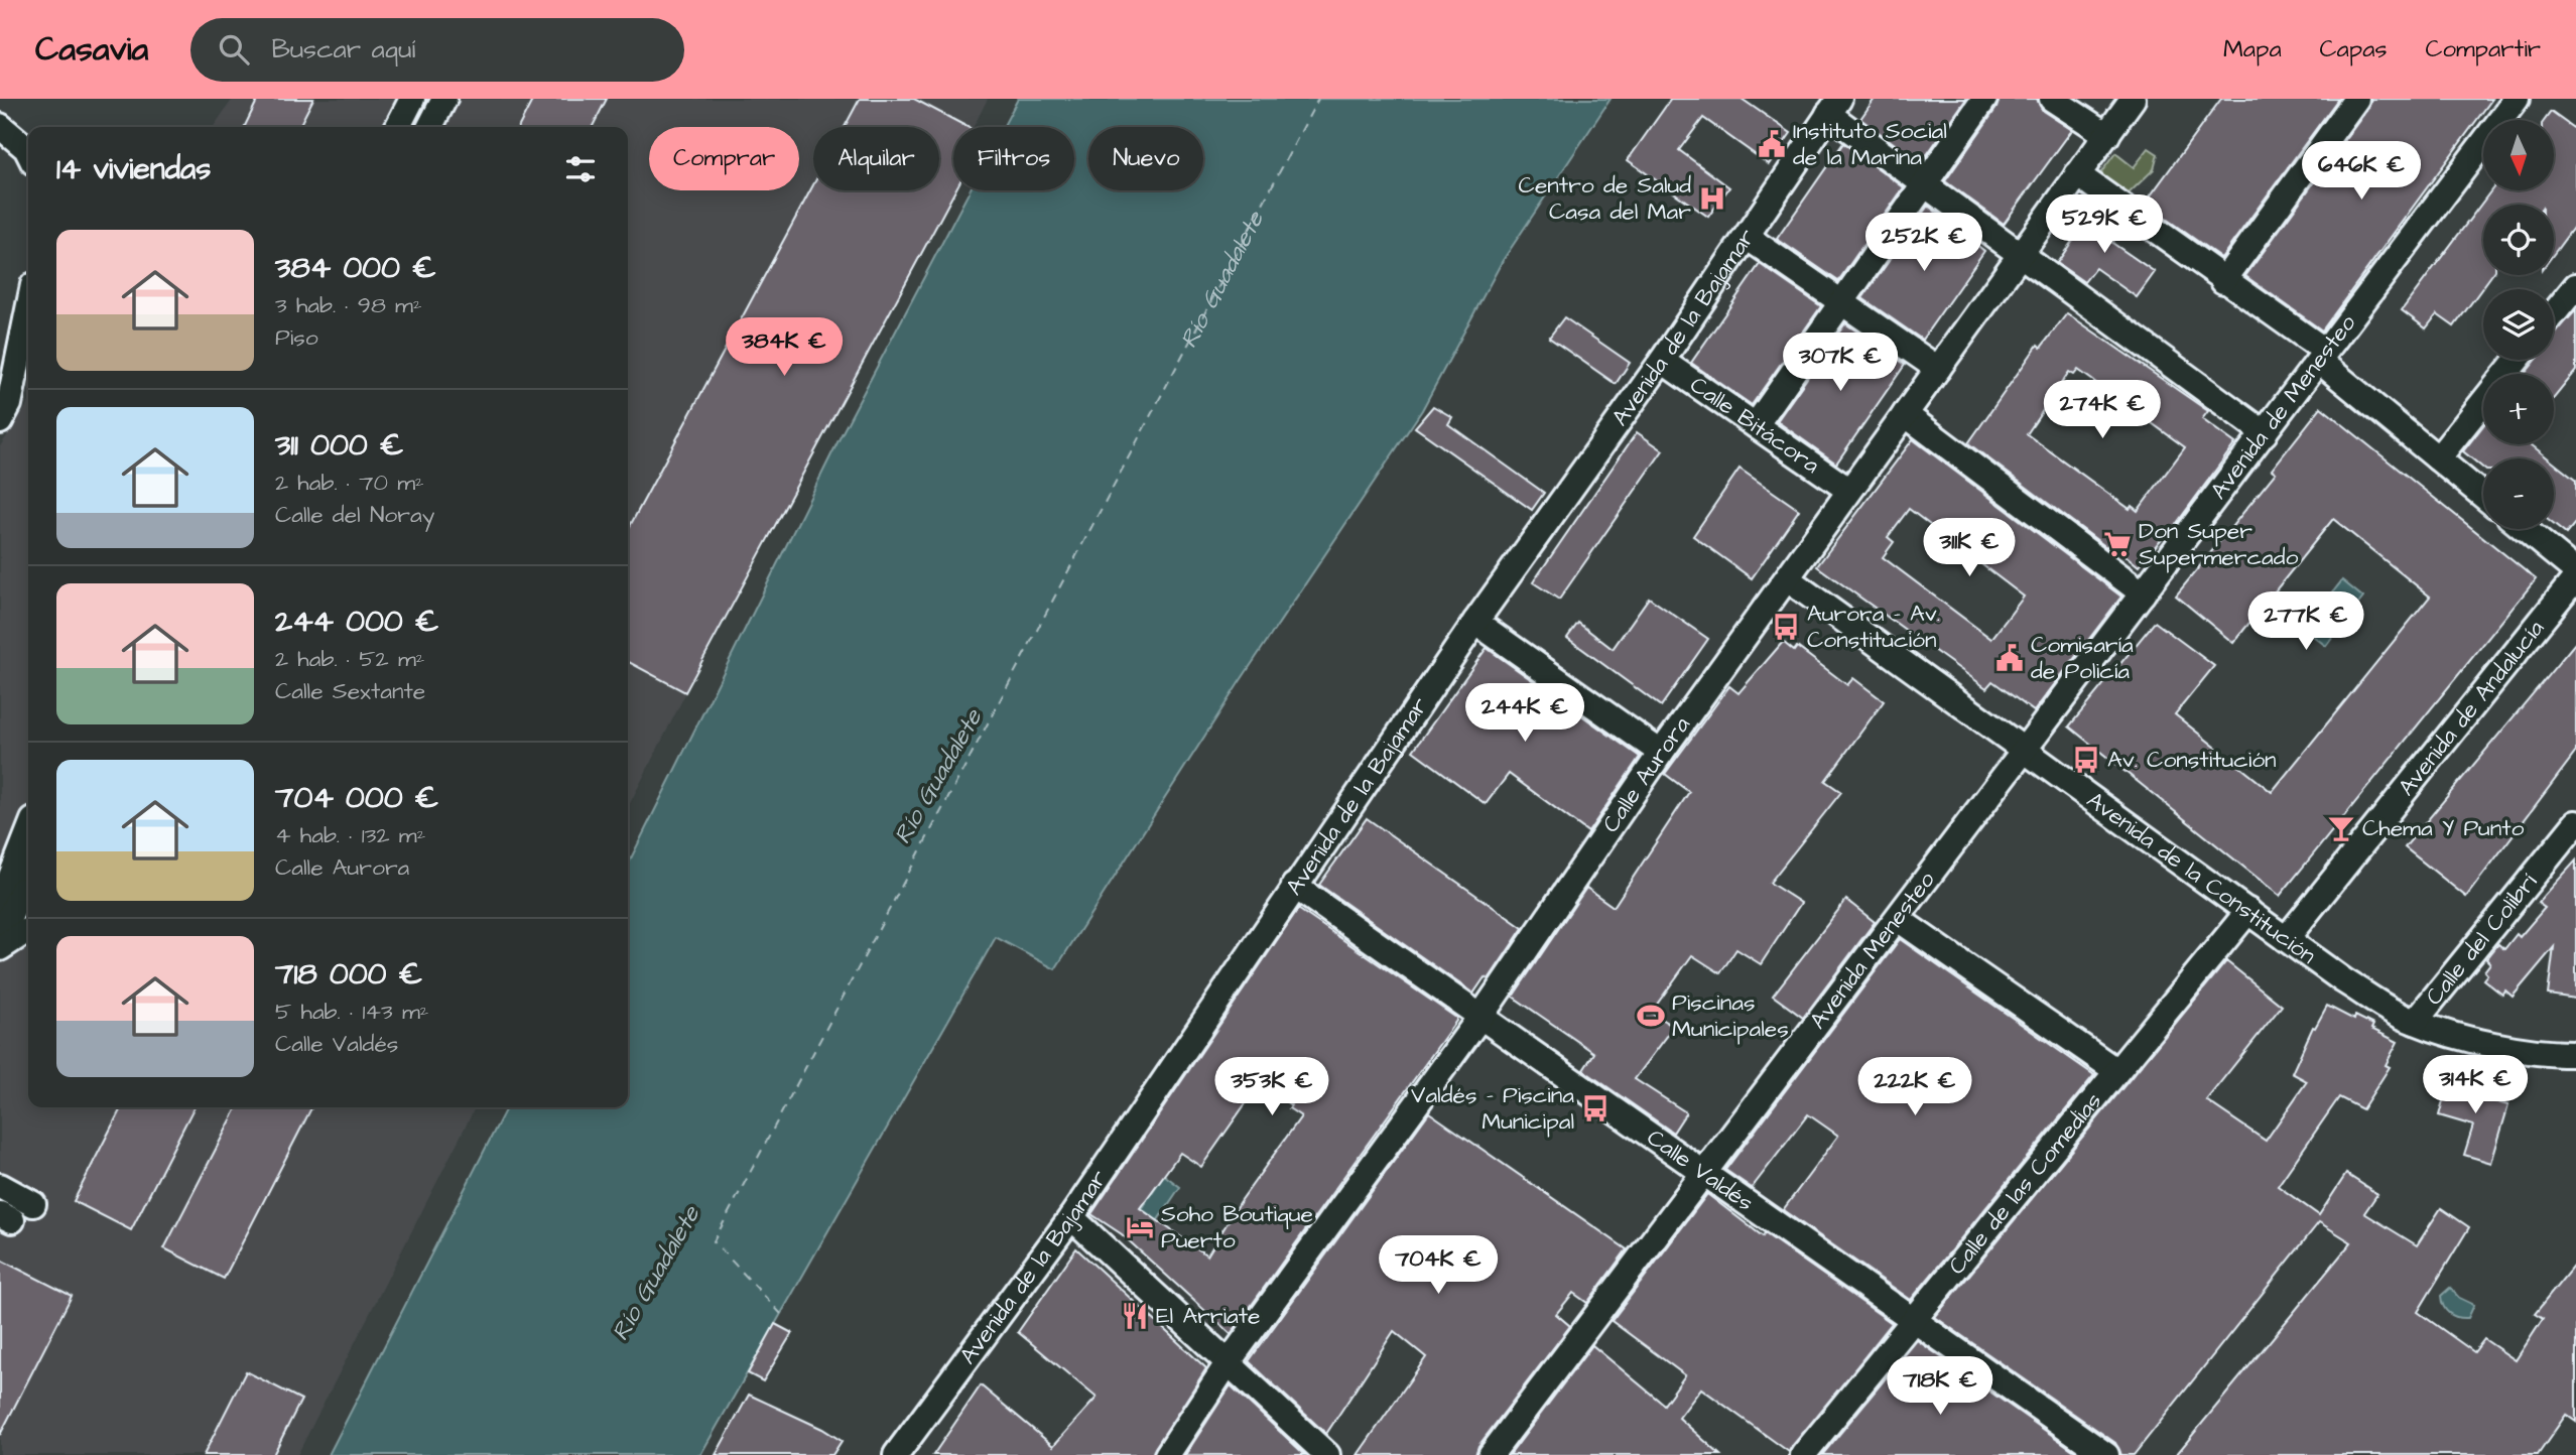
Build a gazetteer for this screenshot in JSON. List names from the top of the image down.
{
  "streets": {
    "street": [
      "Avenida de la Bajamar",
      "Avenida de Menesteo",
      "Calle Bitácora",
      "Avenida de Andalucía",
      "Calle Aurora",
      "Avenida de la Constitución",
      "Calle del Colibrí",
      "Avenida Menesteo",
      "Calle Valdés",
      "Calle de las Comedias"
    ]
  },
  "crossings": [
    ["Avenida de la Bajamar", "Calle Bitácora"],
    ["Avenida de la Bajamar", "Calle Valdés"],
    ["Avenida de Menesteo", "Avenida de la Constitución"],
    ["Avenida de Menesteo", "Avenida Menesteo"],
    ["Calle Bitácora", "Calle Aurora"],
    ["Avenida de Andalucía", "Avenida de la Constitución"],
    ["Calle Aurora", "Avenida de la Constitución"],
    ["Calle Aurora", "Calle Valdés"],
    ["Avenida de la Constitución", "Calle del Colibrí"],
    ["Avenida de la Constitución", "Avenida Menesteo"],
    ["Avenida de la Constitución", "Calle de las Comedias"],
    ["Avenida Menesteo", "Calle Valdés"],
    ["Calle Valdés", "Calle de las Comedias"]
  ],
  "water": ["Río Guadalete"],
  "places": {
    "public building": ["Instituto Social de la Marina", "Comisaría de Policía"],
    "hospital": ["Centro de Salud Casa del Mar"],
    "supermarket": ["Don Super Supermercado"],
    "bus stop": ["Aurora - Av. Constitución", "Av. Constitución", "Valdés - Piscina Municipal"],
    "bar": ["Chema Y Punto"],
    "sports": ["Piscinas Municipales"],
    "hotel": ["Soho Boutique Puerto"],
    "restaurant": ["El Arriate"]
  },
  "north": "bottom",
  "page": {
    "header": "Casavia",
    "search": "Buscar aquí",
    "nav": ["Mapa", "Capas", "Compartir"],
    "map_buttons": ["+", "−"],
    "chip": [
      "Comprar",
      "Alquilar",
      "Filtros",
      "Nuevo"
    ],
    "heading": "14 viviendas",
    "price": [
      "646K €",
      "529K €",
      "252K €",
      "384K €",
      "307K €",
      "274K €",
      "311K €",
      "277K €",
      "244K €",
      "314K €",
      "353K €",
      "222K €",
      "704K €",
      "718K €"
    ],
    "list": [
      {
        "name": "384 000 €",
        "note": "3 hab. · 98 m² · Piso"
      },
      {
        "name": "311 000 €",
        "note": "2 hab. · 70 m² · Calle del Noray"
      },
      {
        "name": "244 000 €",
        "note": "2 hab. · 52 m² · Calle Sextante"
      },
      {
        "name": "704 000 €",
        "note": "4 hab. · 132 m² · Calle Aurora"
      },
      {
        "name": "718 000 €",
        "note": "5 hab. · 143 m² · Calle Valdés"
      }
    ]
  }
}
